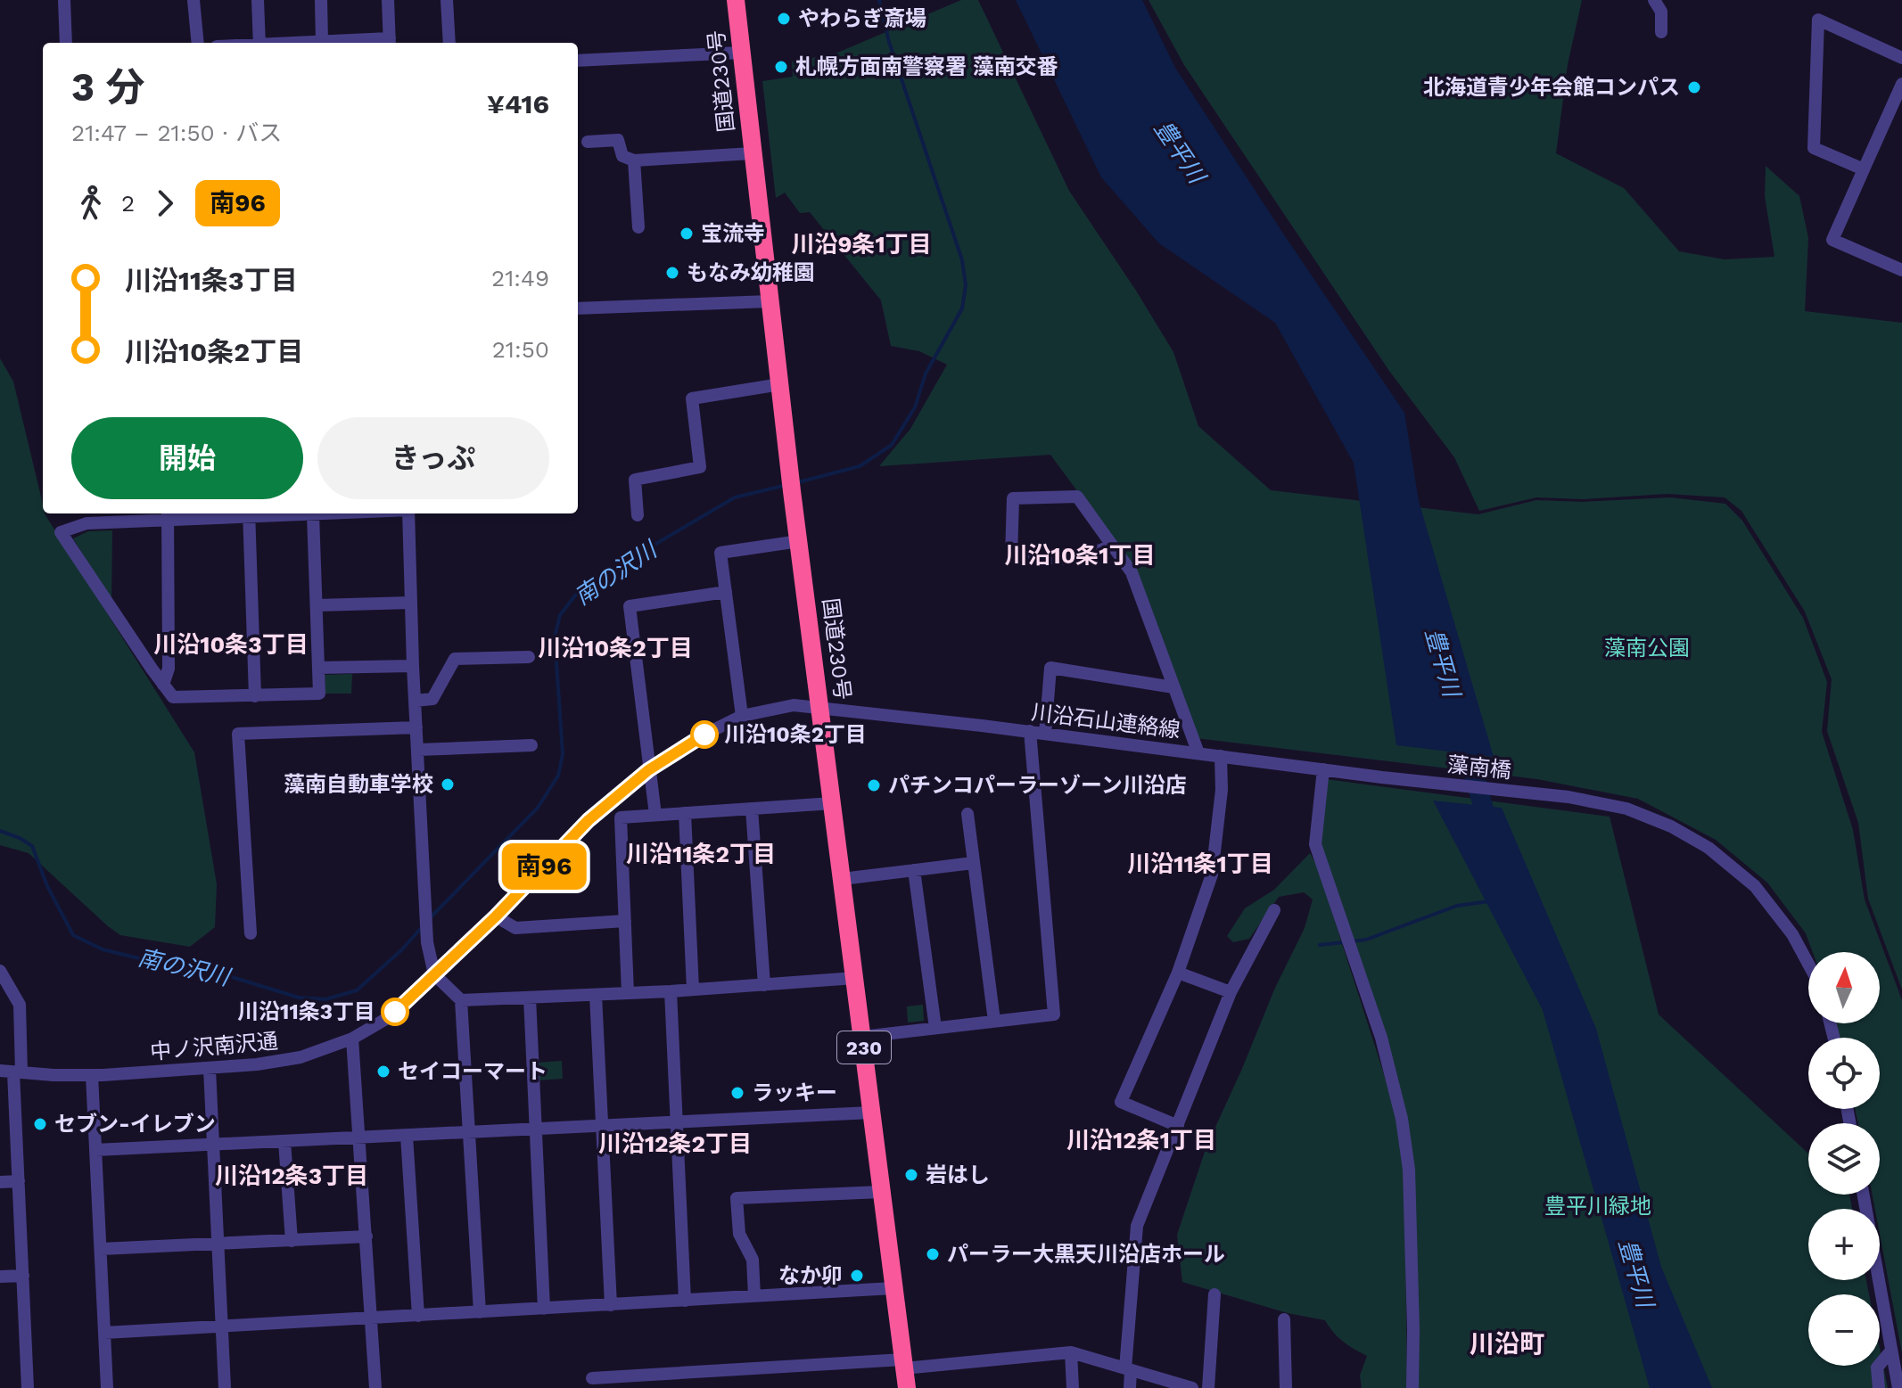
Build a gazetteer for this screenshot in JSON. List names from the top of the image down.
{
  "streets": {
    "highway": ["国道230号", "230"],
    "street": ["川沿石山連絡線", "藻南橋", "中ノ沢南沢通"]
  },
  "crossings": [
    ["国道230号", "川沿石山連絡線"],
    ["国道230号", "中ノ沢南沢通"],
    ["川沿石山連絡線", "藻南橋"],
    ["川沿石山連絡線", "中ノ沢南沢通"]
  ],
  "districts": [
    "川沿9条1丁目",
    "川沿10条1丁目",
    "川沿10条3丁目",
    "川沿10条2丁目",
    "川沿11条2丁目",
    "川沿11条1丁目",
    "川沿12条1丁目",
    "川沿12条2丁目",
    "川沿12条3丁目",
    "川沿町"
  ],
  "water": ["豊平川", "南の沢川"],
  "parks": ["藻南公園", "豊平川緑地"],
  "places": [
    "やわらぎ斎場",
    "札幌方面南警察署 藻南交番",
    "北海道青少年会館コンパス",
    "宝流寺",
    "もなみ幼稚園",
    "川沿10条2丁目",
    "藻南自動車学校",
    "パチンコパーラーゾーン川沿店",
    "川沿11条3丁目",
    "セイコーマート",
    "ラッキー",
    "セブン-イレブン",
    "岩はし",
    "パーラー大黒天川沿店ホール",
    "なか卯"
  ],
  "lines": ["bus line 南96"],
  "north": "top",
  "page": {
    "on_map": "南96",
    "heading": ["3 分", "21:47 – 21:50 · バス", "¥416"],
    "legs": ["2", "南96"],
    "list": [
      {
        "name": "川沿11条3丁目",
        "value": "21:49"
      },
      {
        "name": "川沿10条2丁目",
        "value": "21:50"
      }
    ],
    "buttons": ["開始", "きっぷ"],
    "map_buttons": ["+", "−"]
  }
}
